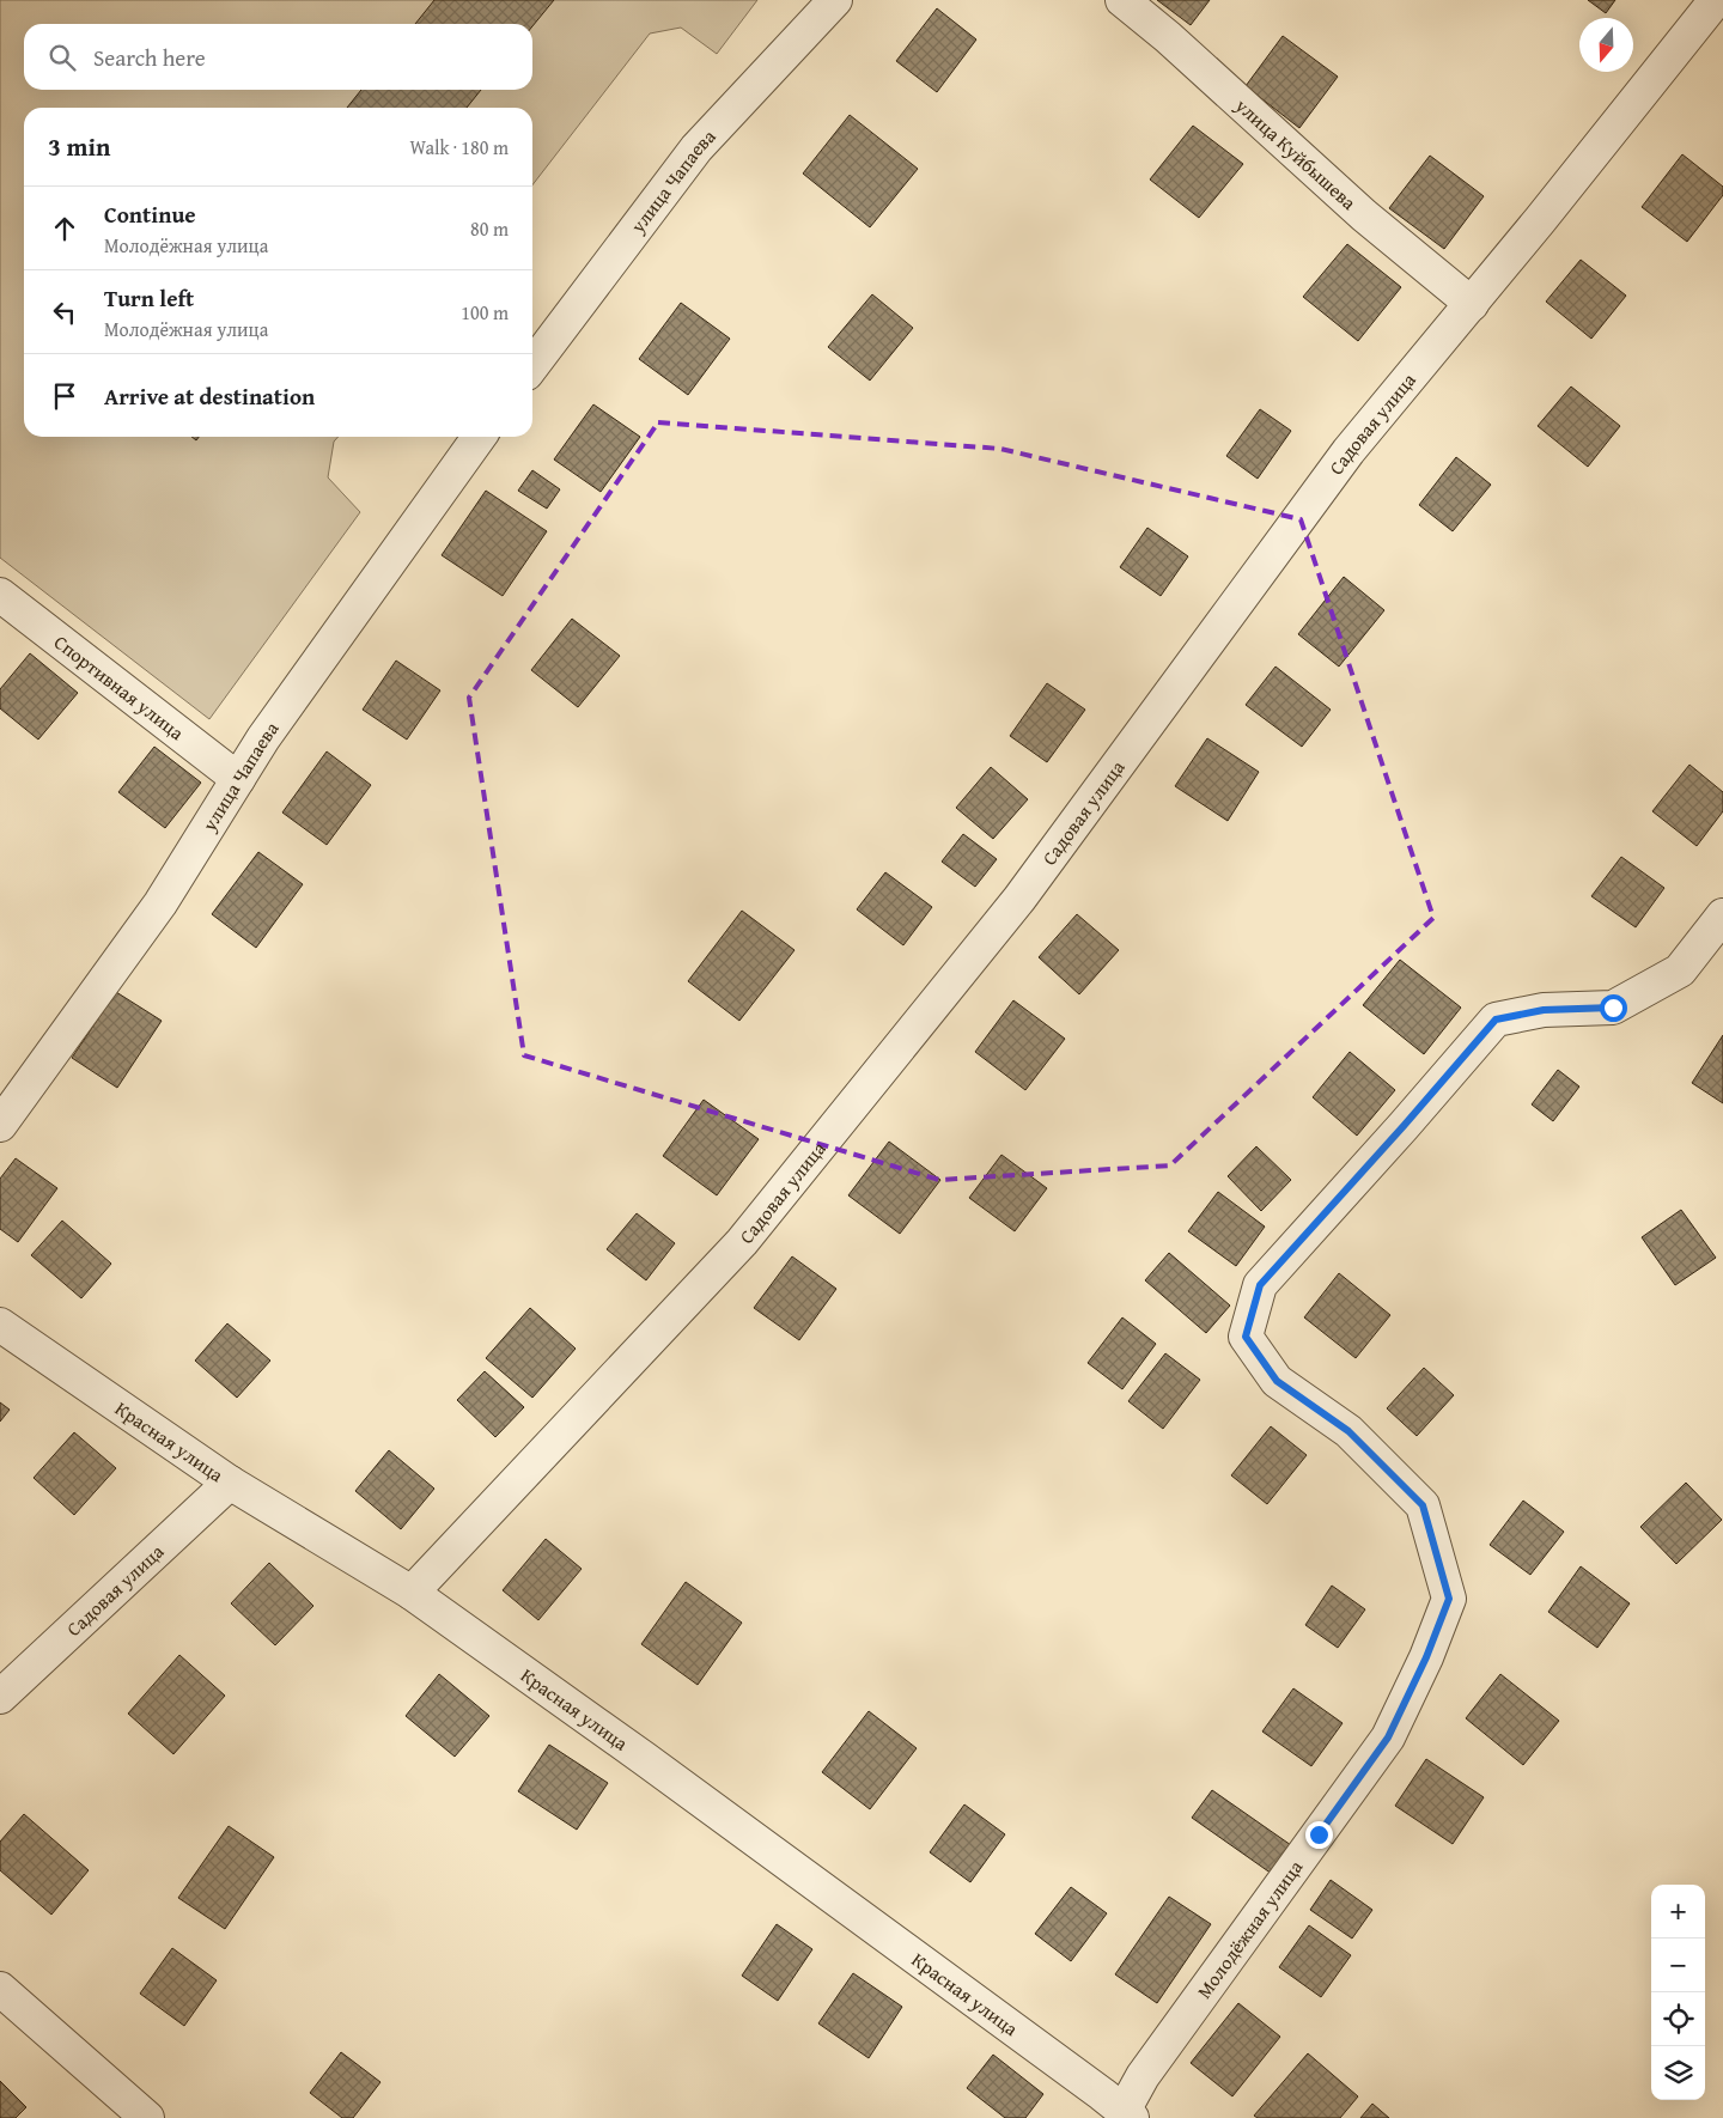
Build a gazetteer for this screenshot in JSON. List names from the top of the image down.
{
  "streets": {
    "street": [
      "улица Куйбышева",
      "улица Чапаева",
      "Садовая улица",
      "Спортивная улица",
      "Красная улица",
      "Молодёжная улица"
    ]
  },
  "crossings": [
    ["улица Куйбышева", "Садовая улица"],
    ["улица Чапаева", "Спортивная улица"],
    ["Садовая улица", "Красная улица"],
    ["Красная улица", "Молодёжная улица"]
  ],
  "north": "bottom",
  "page": {
    "search": "Search here",
    "heading": ["3 min", "Walk · 180 m"],
    "list": [
      ["Continue", "Молодёжная улица", "80 m"],
      ["Turn left", "Молодёжная улица", "100 m"],
      "Arrive at destination"
    ],
    "map_buttons": ["+", "−"]
  }
}
